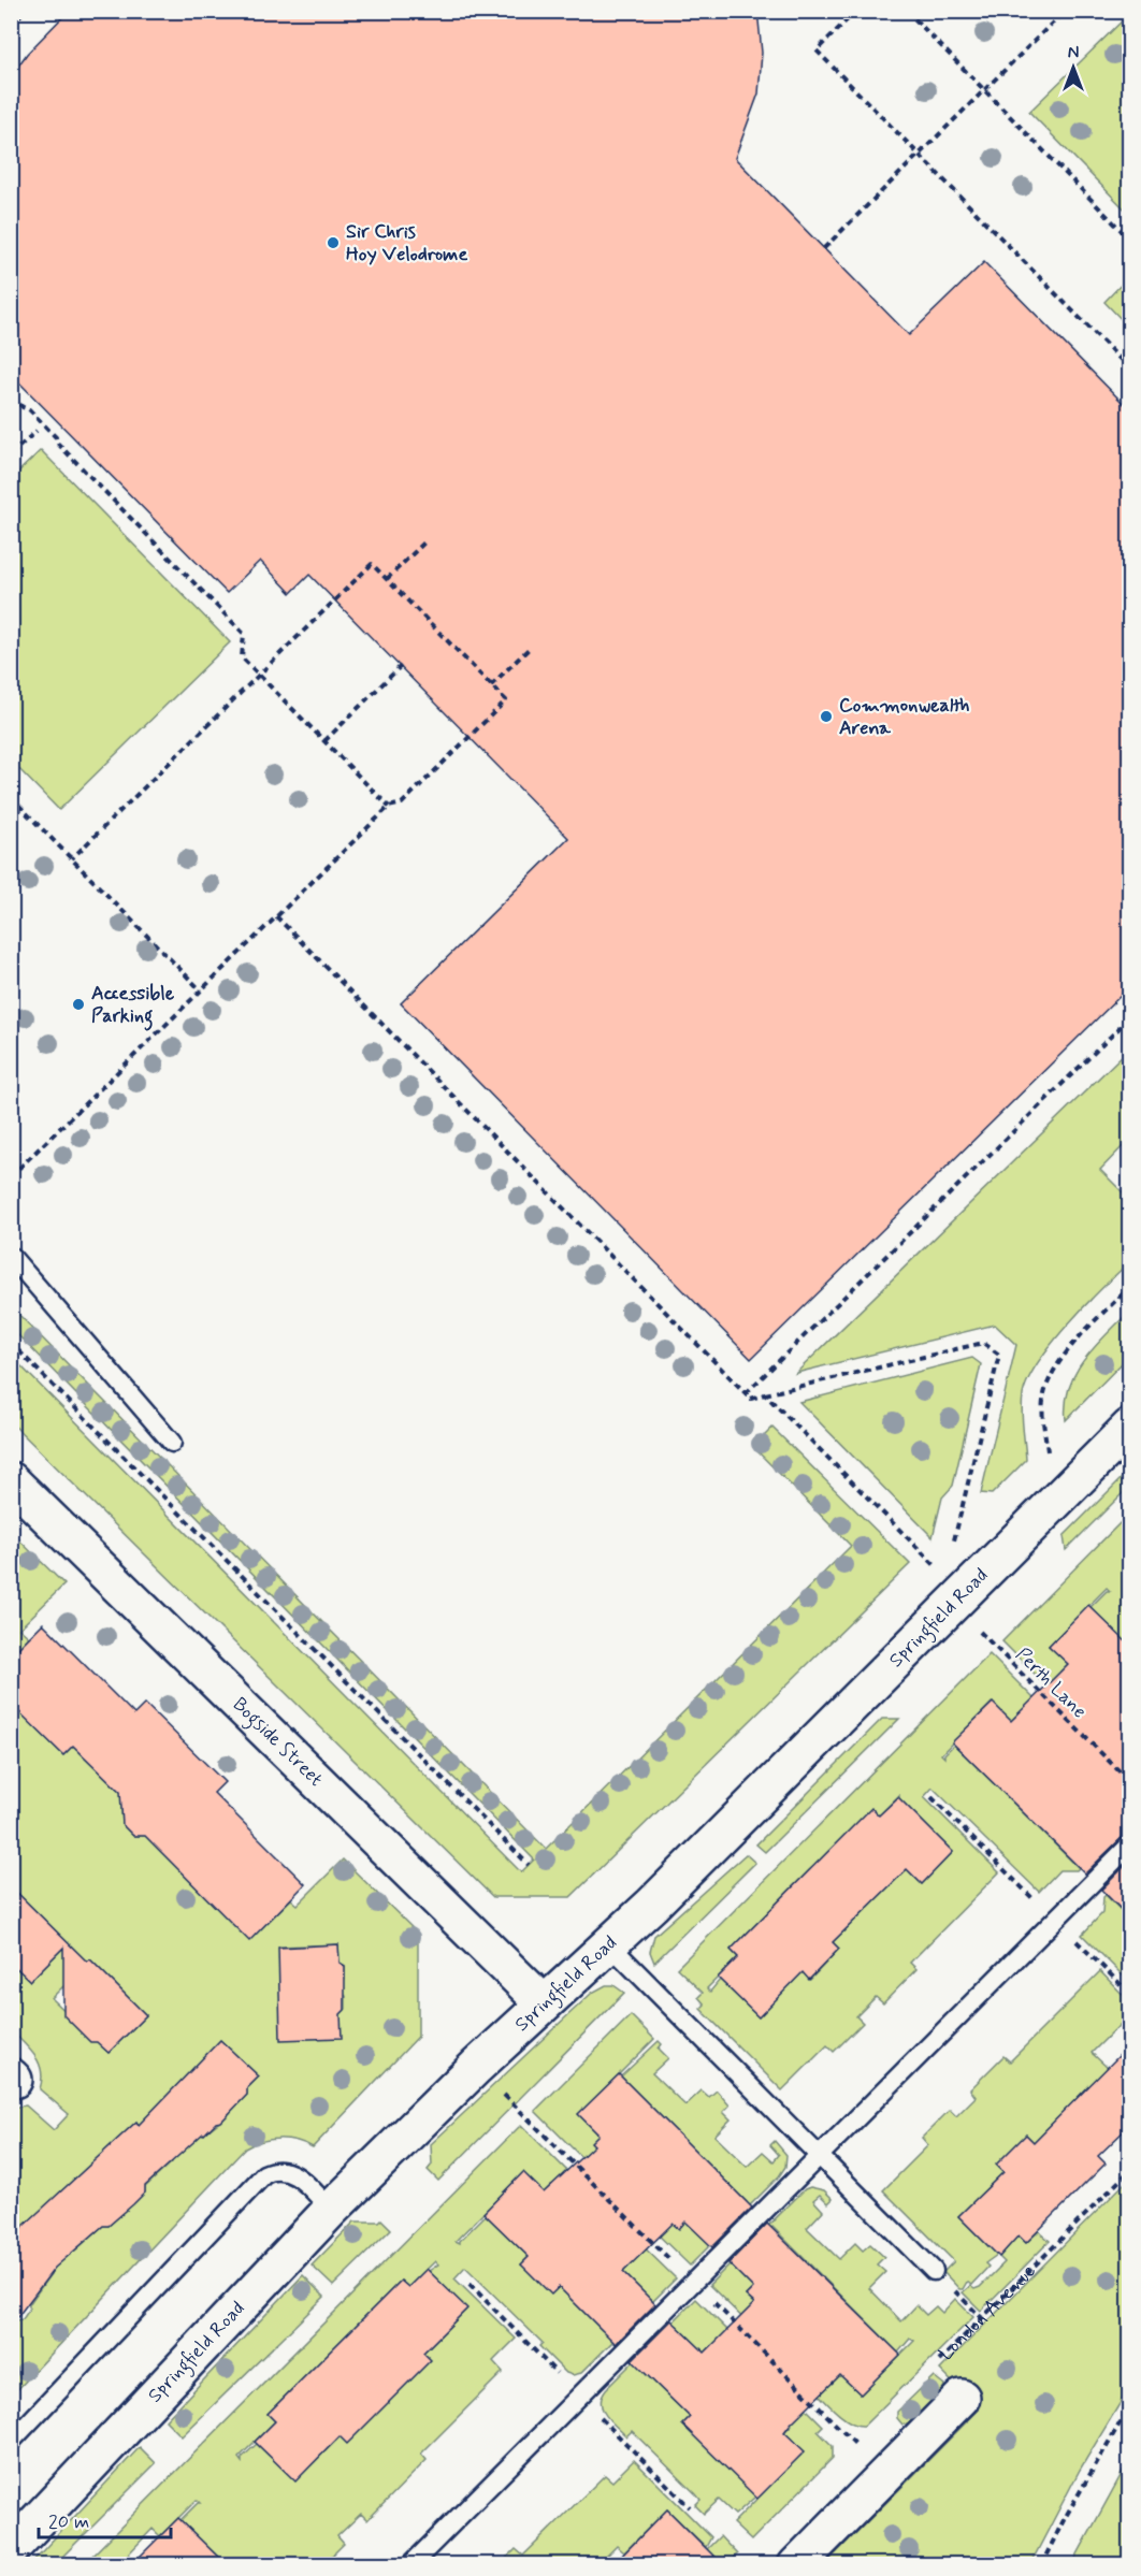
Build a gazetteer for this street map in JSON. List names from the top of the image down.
{
  "streets": {
    "street": ["Springfield Road", "Bogside Street"],
    "path": ["Perth Lane", "London Avenue"]
  },
  "crossings": [
    ["Springfield Road", "Perth Lane"],
    ["Springfield Road", "Bogside Street"]
  ],
  "places": ["Sir Chris Hoy Velodrome", "Commonwealth Arena", "Accessible Parking"],
  "scale_bar": "20 m",
  "north": "top"
}
